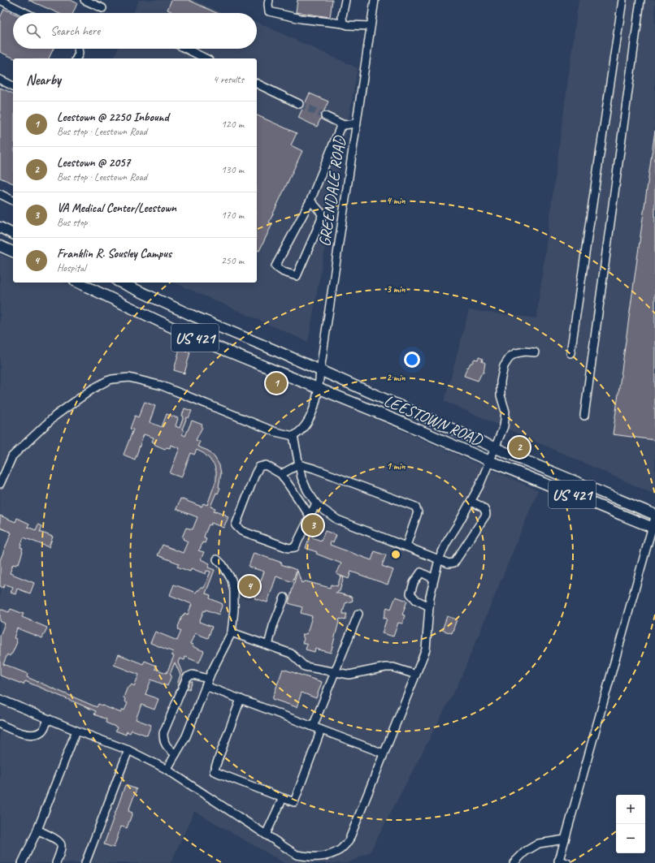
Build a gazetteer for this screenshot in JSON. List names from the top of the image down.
{
  "streets": {
    "main road": ["US 421", "LEESTOWN ROAD"],
    "street": ["GREENDALE ROAD"]
  },
  "crossings": [
    ["GREENDALE ROAD", "LEESTOWN ROAD"]
  ],
  "page": {
    "search": "Search here",
    "heading": ["Nearby", "4 results"],
    "list": [
      {
        "mark": "1",
        "name": "Leestown @ 2250 Inbound",
        "note": "Bus stop · Leestown Road",
        "value": "120 m"
      },
      {
        "mark": "2",
        "name": "Leestown @ 2057",
        "note": "Bus stop · Leestown Road",
        "value": "130 m"
      },
      {
        "mark": "3",
        "name": "VA Medical Center/Leestown",
        "note": "Bus stop",
        "value": "170 m"
      },
      {
        "mark": "4",
        "name": "Franklin R. Sousley Campus",
        "note": "Hospital",
        "value": "250 m"
      }
    ],
    "pins": [
      "1",
      "2",
      "3",
      "4"
    ],
    "map_buttons": ["+", "−"]
  },
  "rings": [
    "4 min",
    "3 min",
    "2 min",
    "1 min"
  ]
}
